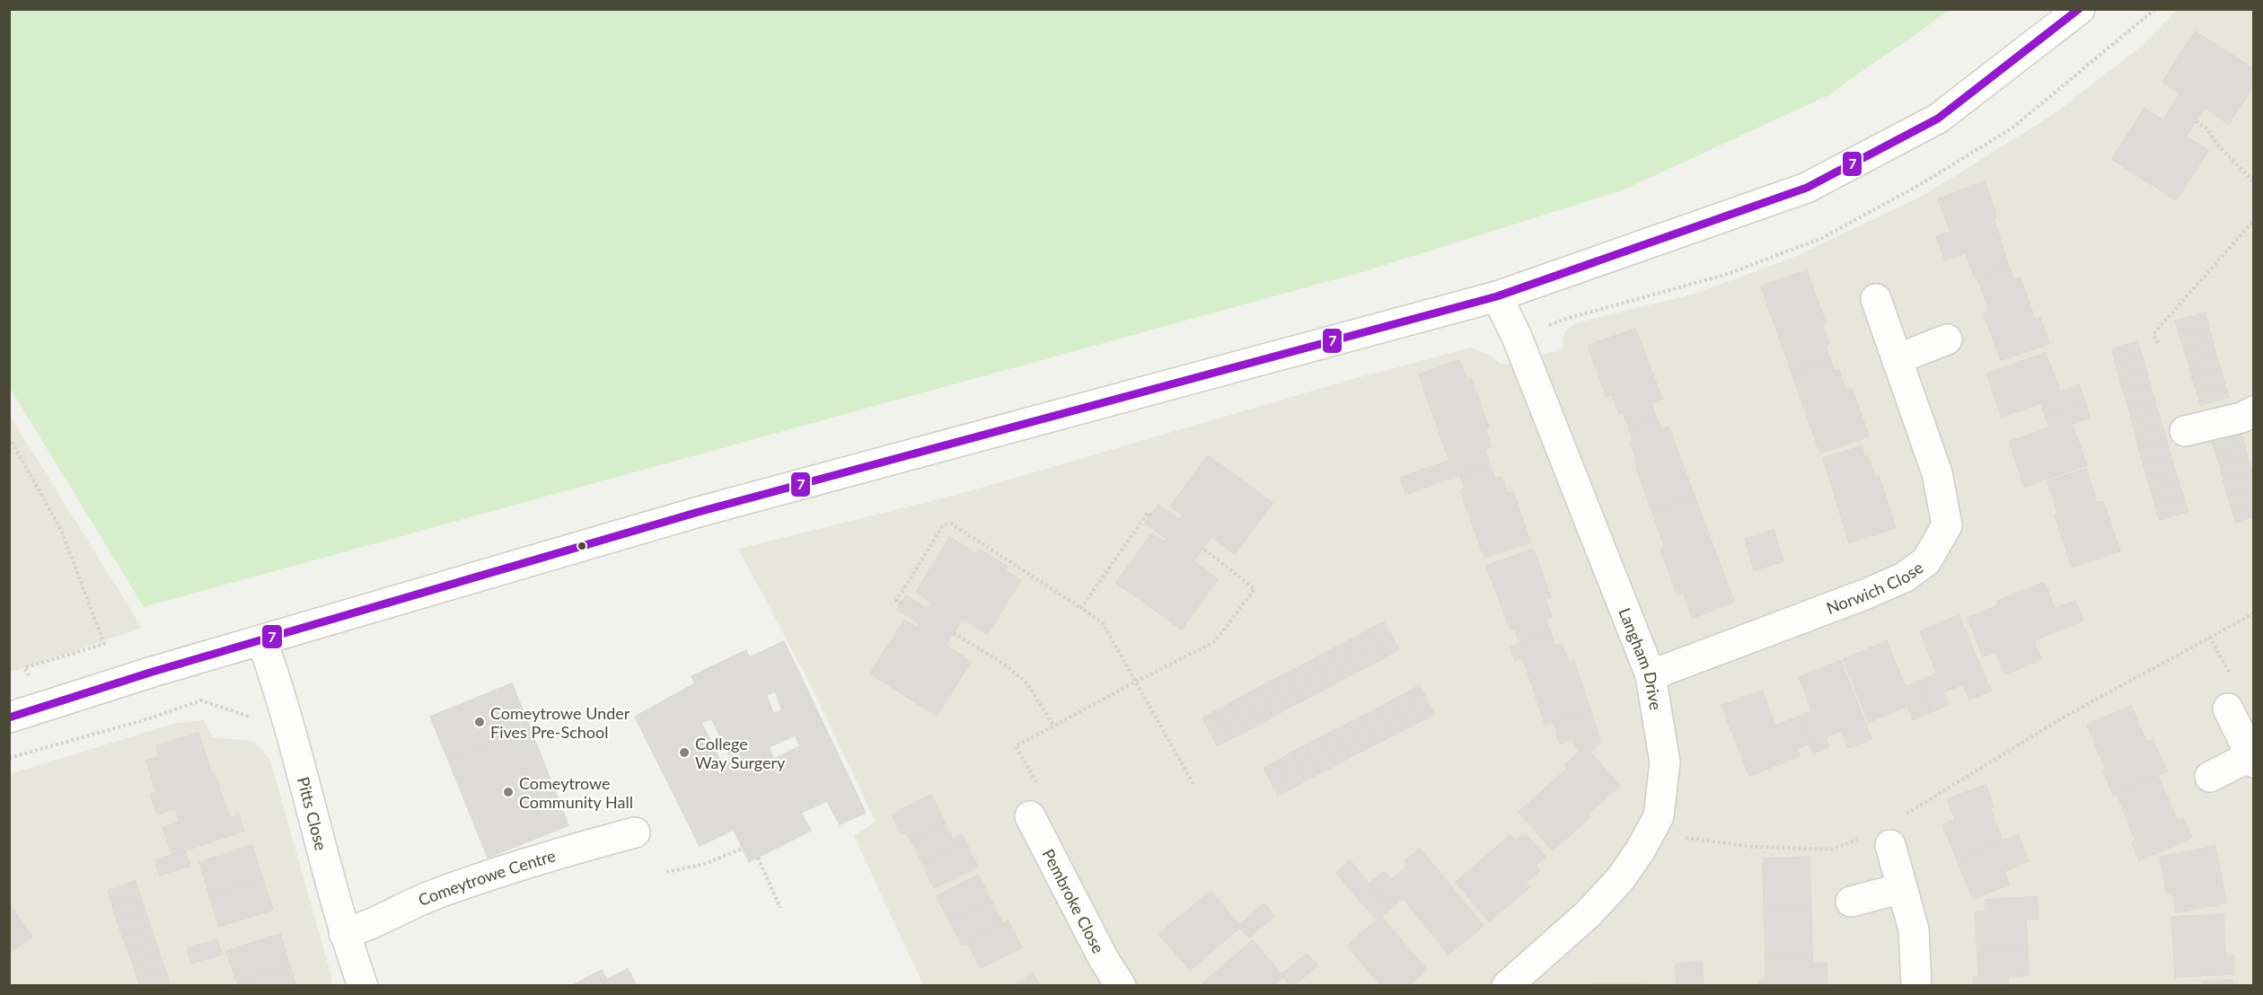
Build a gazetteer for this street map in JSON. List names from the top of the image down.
{
  "streets": {
    "street": [
      "Norwich Close",
      "Langham Drive",
      "Pitts Close",
      "Comeytrowe Centre",
      "Pembroke Close"
    ]
  },
  "crossings": [
    ["Norwich Close", "Langham Drive"],
    ["Pitts Close", "Comeytrowe Centre"]
  ],
  "places": ["Comeytrowe Under Fives Pre-School", "College Way Surgery", "Comeytrowe Community Hall"],
  "lines": ["transit line 7"]
}
